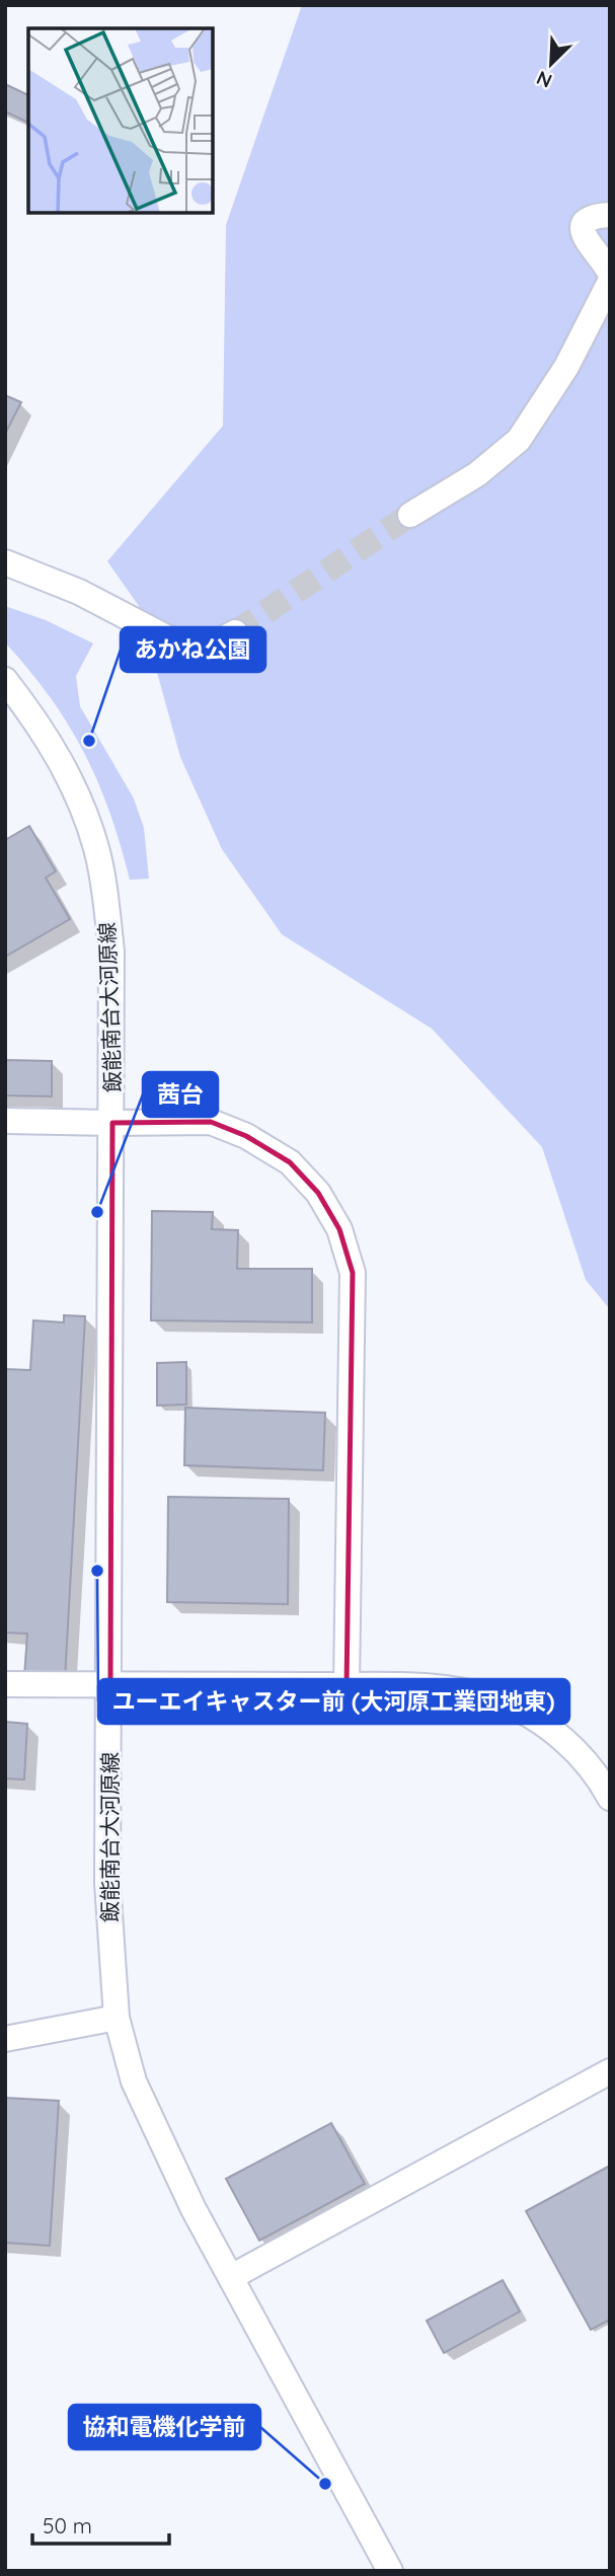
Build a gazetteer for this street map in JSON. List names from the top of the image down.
{
  "streets": {
    "street": ["飯能南台大河原線"]
  },
  "places": [
    "あかね公園",
    "茜台",
    "ユーエイキャスター前 (大河原工業団地東)",
    "協和電機化学前"
  ],
  "scale_bar": "50 m",
  "north": "bottom left"
}
